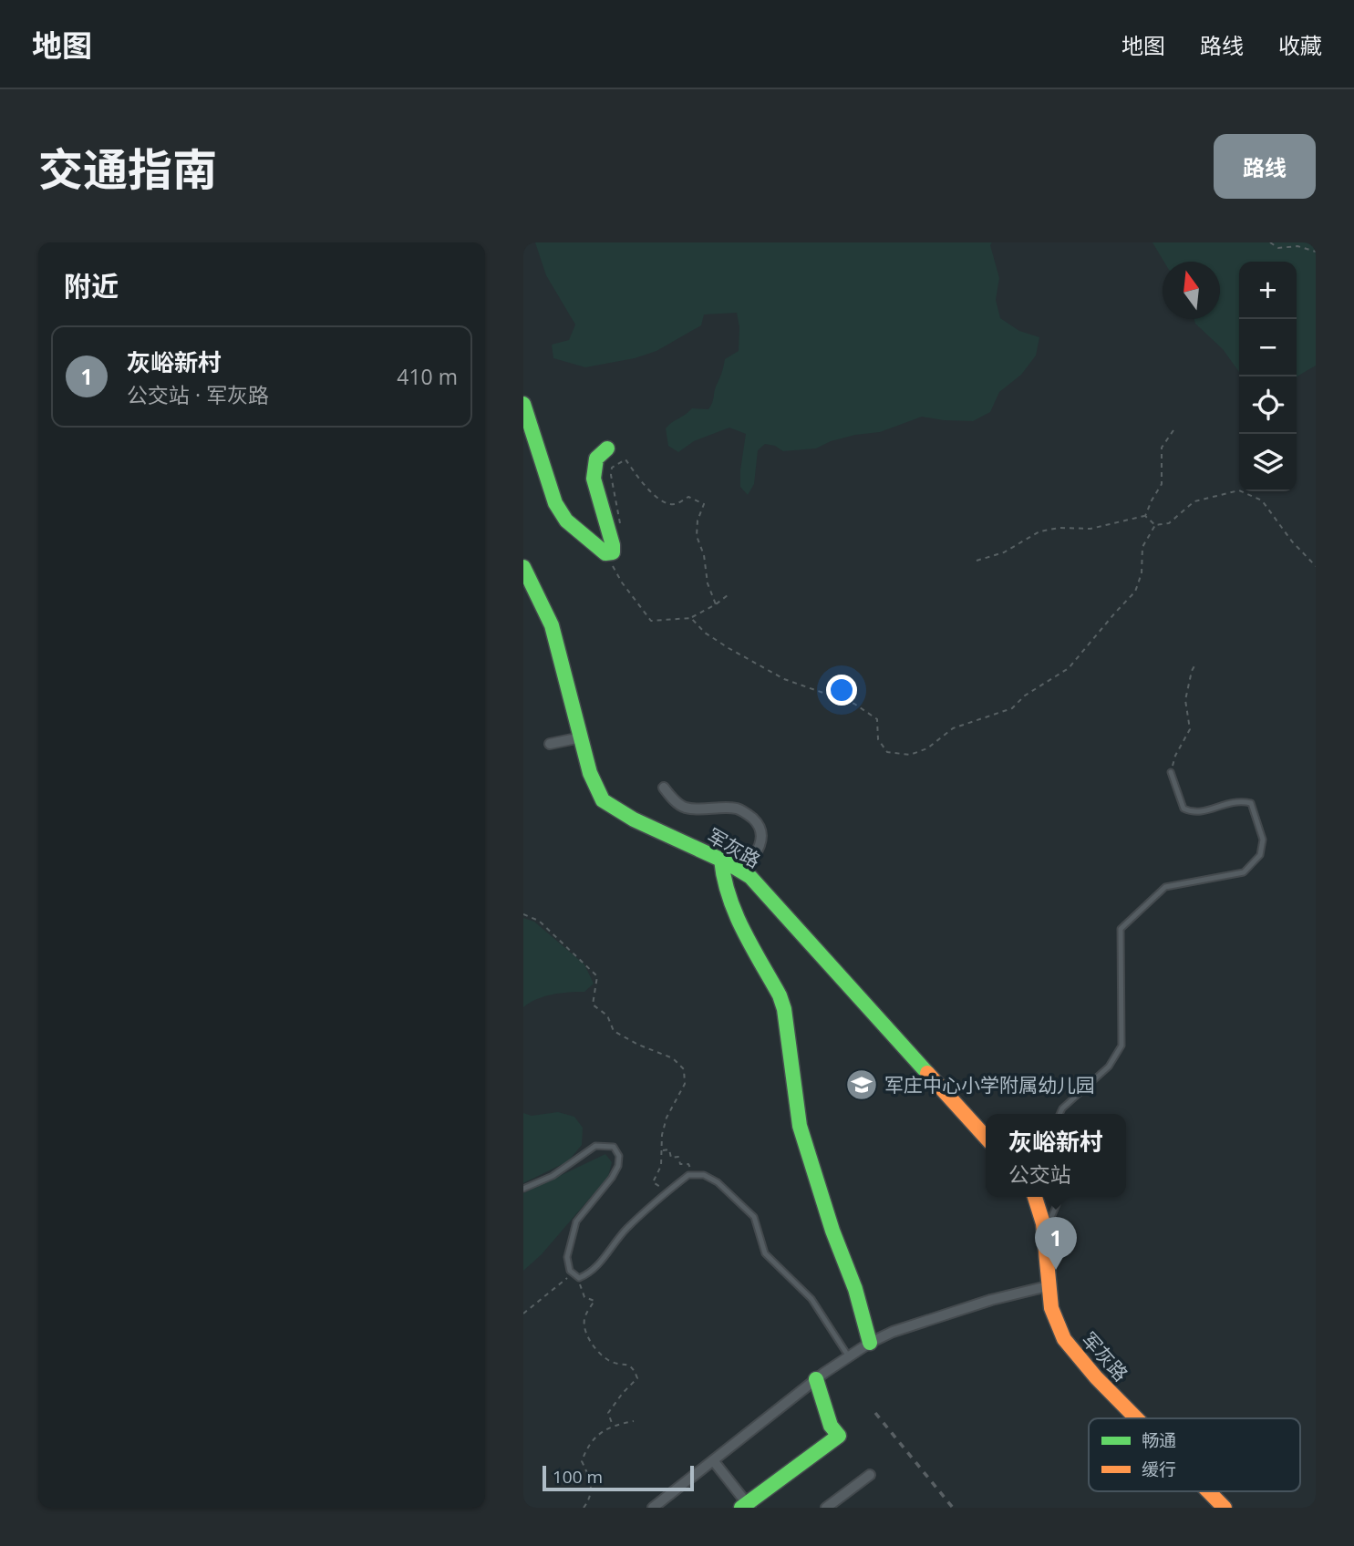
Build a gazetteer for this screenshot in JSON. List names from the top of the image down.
{
  "streets": {
    "street": ["军灰路"]
  },
  "places": {
    "school or university": ["军庄中心小学附属幼儿园"]
  },
  "legend": ["畅通", "缓行"],
  "scale_bar": "100 m",
  "north": "top",
  "page": {
    "header": "地图",
    "nav": ["地图", "路线", "收藏"],
    "title": "交通指南",
    "buttons": "路线",
    "heading": "附近",
    "map_buttons": ["+", "−"],
    "list": [
      {
        "mark": "1",
        "name": "灰峪新村",
        "note": "公交站 · 军灰路",
        "value": "410 m"
      }
    ],
    "popup": ["灰峪新村", "公交站"],
    "pins": "1",
    "scale": "100 m"
  }
}
